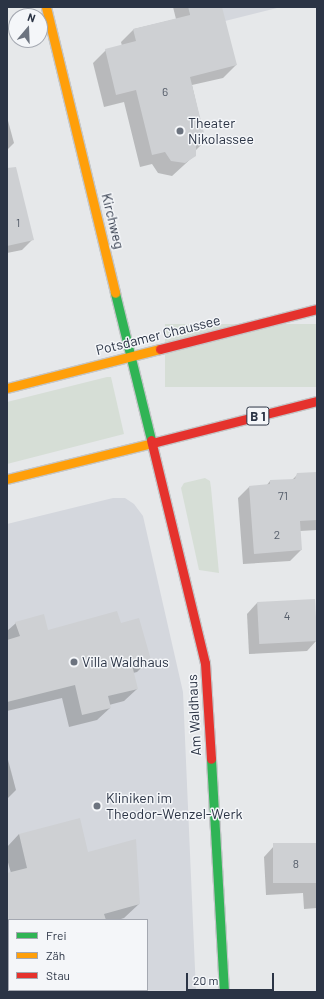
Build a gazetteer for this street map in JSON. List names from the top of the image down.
{
  "streets": {
    "street": [
      "Kirchweg",
      "Potsdamer Chaussee",
      "B 1",
      "Am Waldhaus"
    ]
  },
  "crossings": [
    ["Kirchweg", "Potsdamer Chaussee"],
    ["Kirchweg", "B 1"],
    ["Kirchweg", "Am Waldhaus"],
    ["B 1", "Am Waldhaus"]
  ],
  "places": ["Theater Nikolassee", "Villa Waldhaus", "Kliniken im Theodor-Wenzel-Werk"],
  "house_numbers": [
    "6",
    "1",
    "71",
    "2",
    "4",
    "8"
  ],
  "legend": ["Frei", "Zäh", "Stau"],
  "scale_bar": "20 m",
  "north": "top"
}
